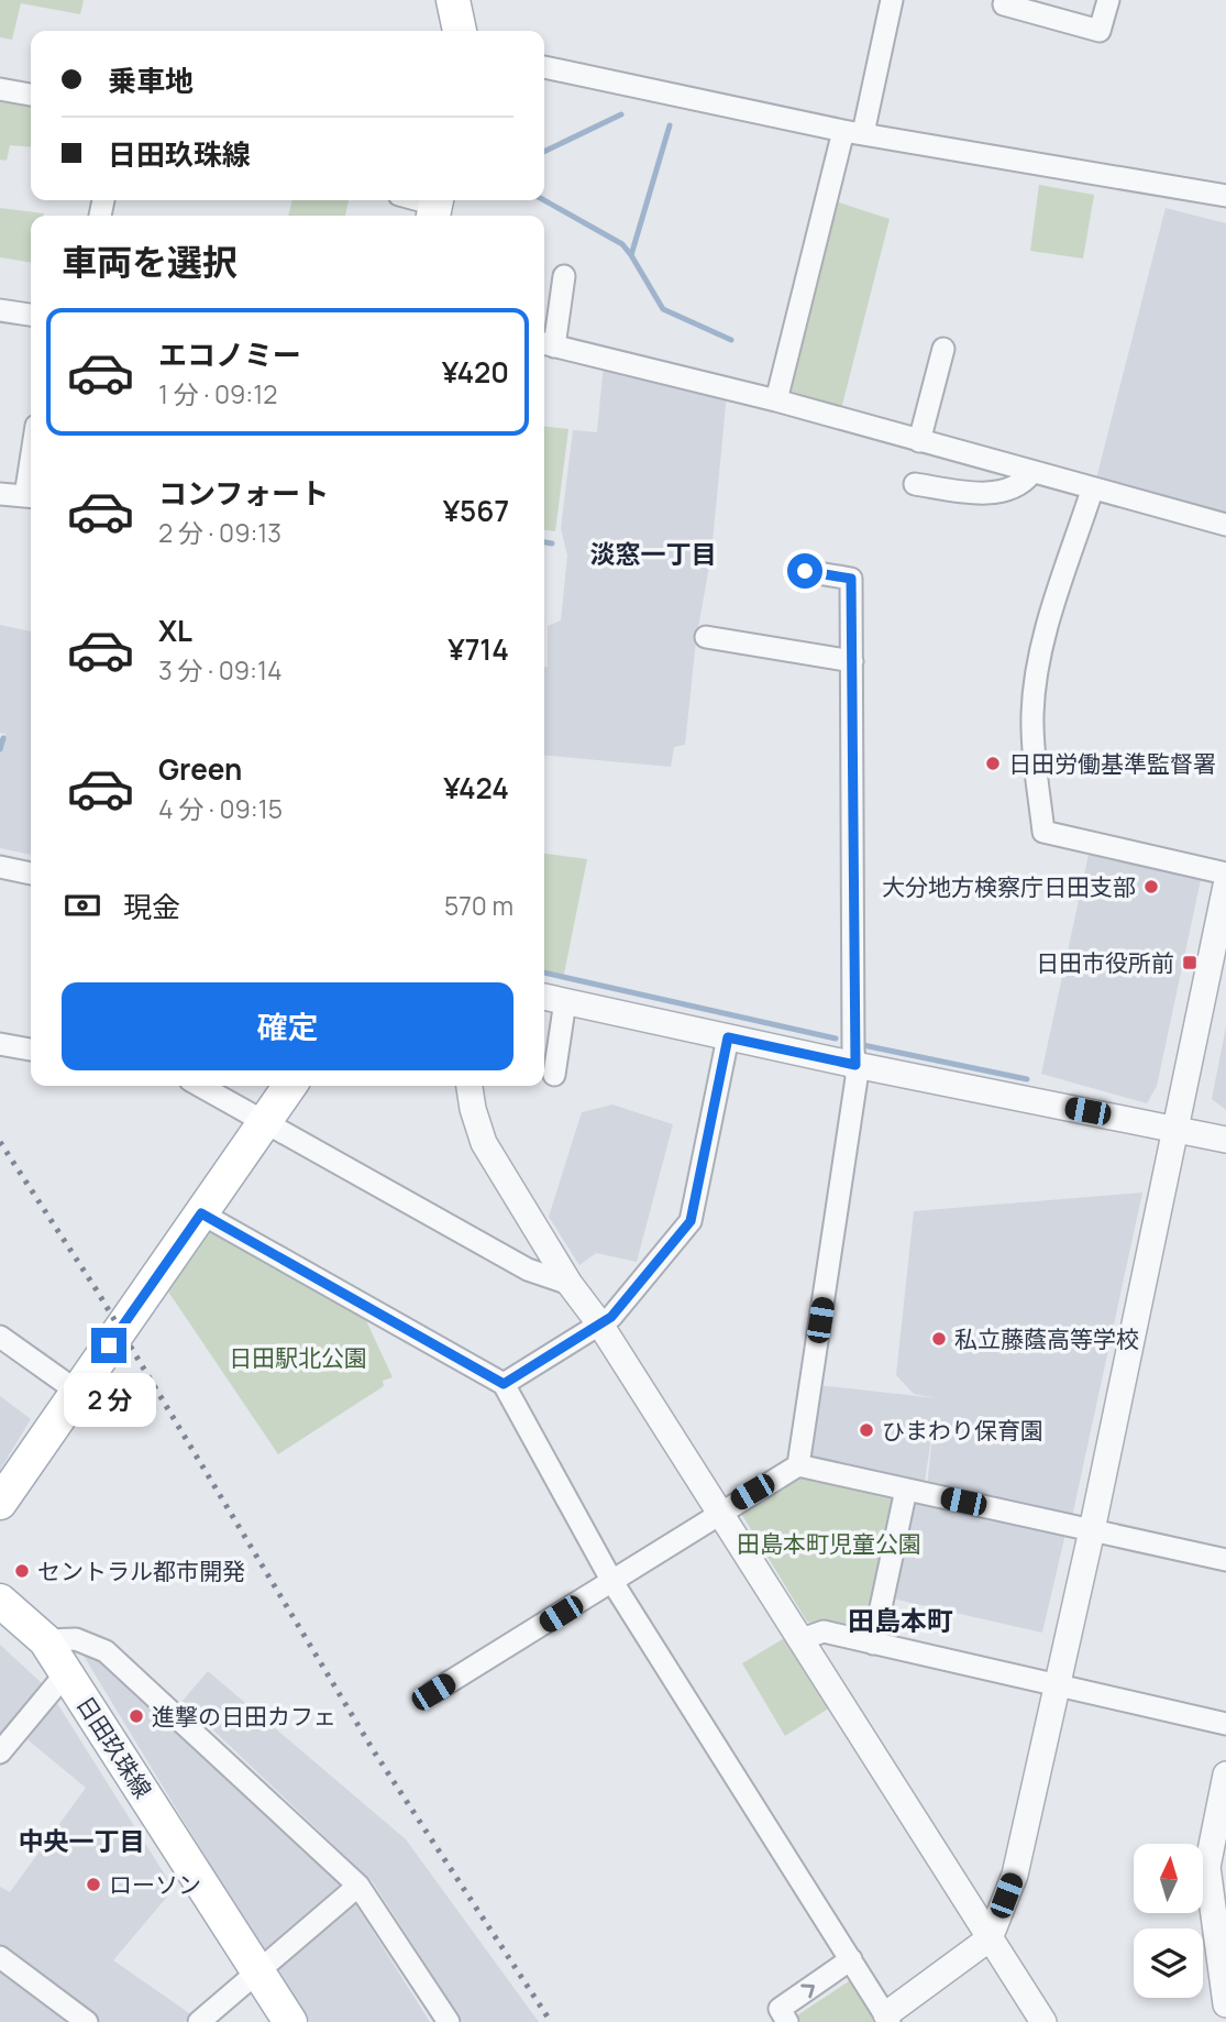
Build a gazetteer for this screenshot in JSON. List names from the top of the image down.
{
  "streets": {
    "main road": ["日田玖珠線"]
  },
  "districts": ["淡窓一丁目", "田島本町", "中央一丁目"],
  "parks": ["日田駅北公園", "田島本町児童公園"],
  "places": {
    "other": [
      "日田労働基準監督署",
      "大分地方検察庁日田支部",
      "私立藤蔭高等学校",
      "ひまわり保育園",
      "セントラル都市開発",
      "進撃の日田カフェ",
      "ローソン"
    ],
    "transit": ["日田市役所前"]
  },
  "north": "top",
  "page": {
    "banner": ["乗車地", "日田玖珠線"],
    "heading": "車両を選択",
    "list": [
      {
        "name": "エコノミー",
        "note": "1 分 · 09:12",
        "value": "¥420"
      },
      {
        "name": "コンフォート",
        "note": "2 分 · 09:13",
        "value": "¥567"
      },
      {
        "name": "XL",
        "note": "3 分 · 09:14",
        "value": "¥714"
      },
      {
        "name": "Green",
        "note": "4 分 · 09:15",
        "value": "¥424"
      }
    ],
    "pay": ["現金", "570 m"],
    "buttons": "確定",
    "bubble": "2 分"
  }
}
